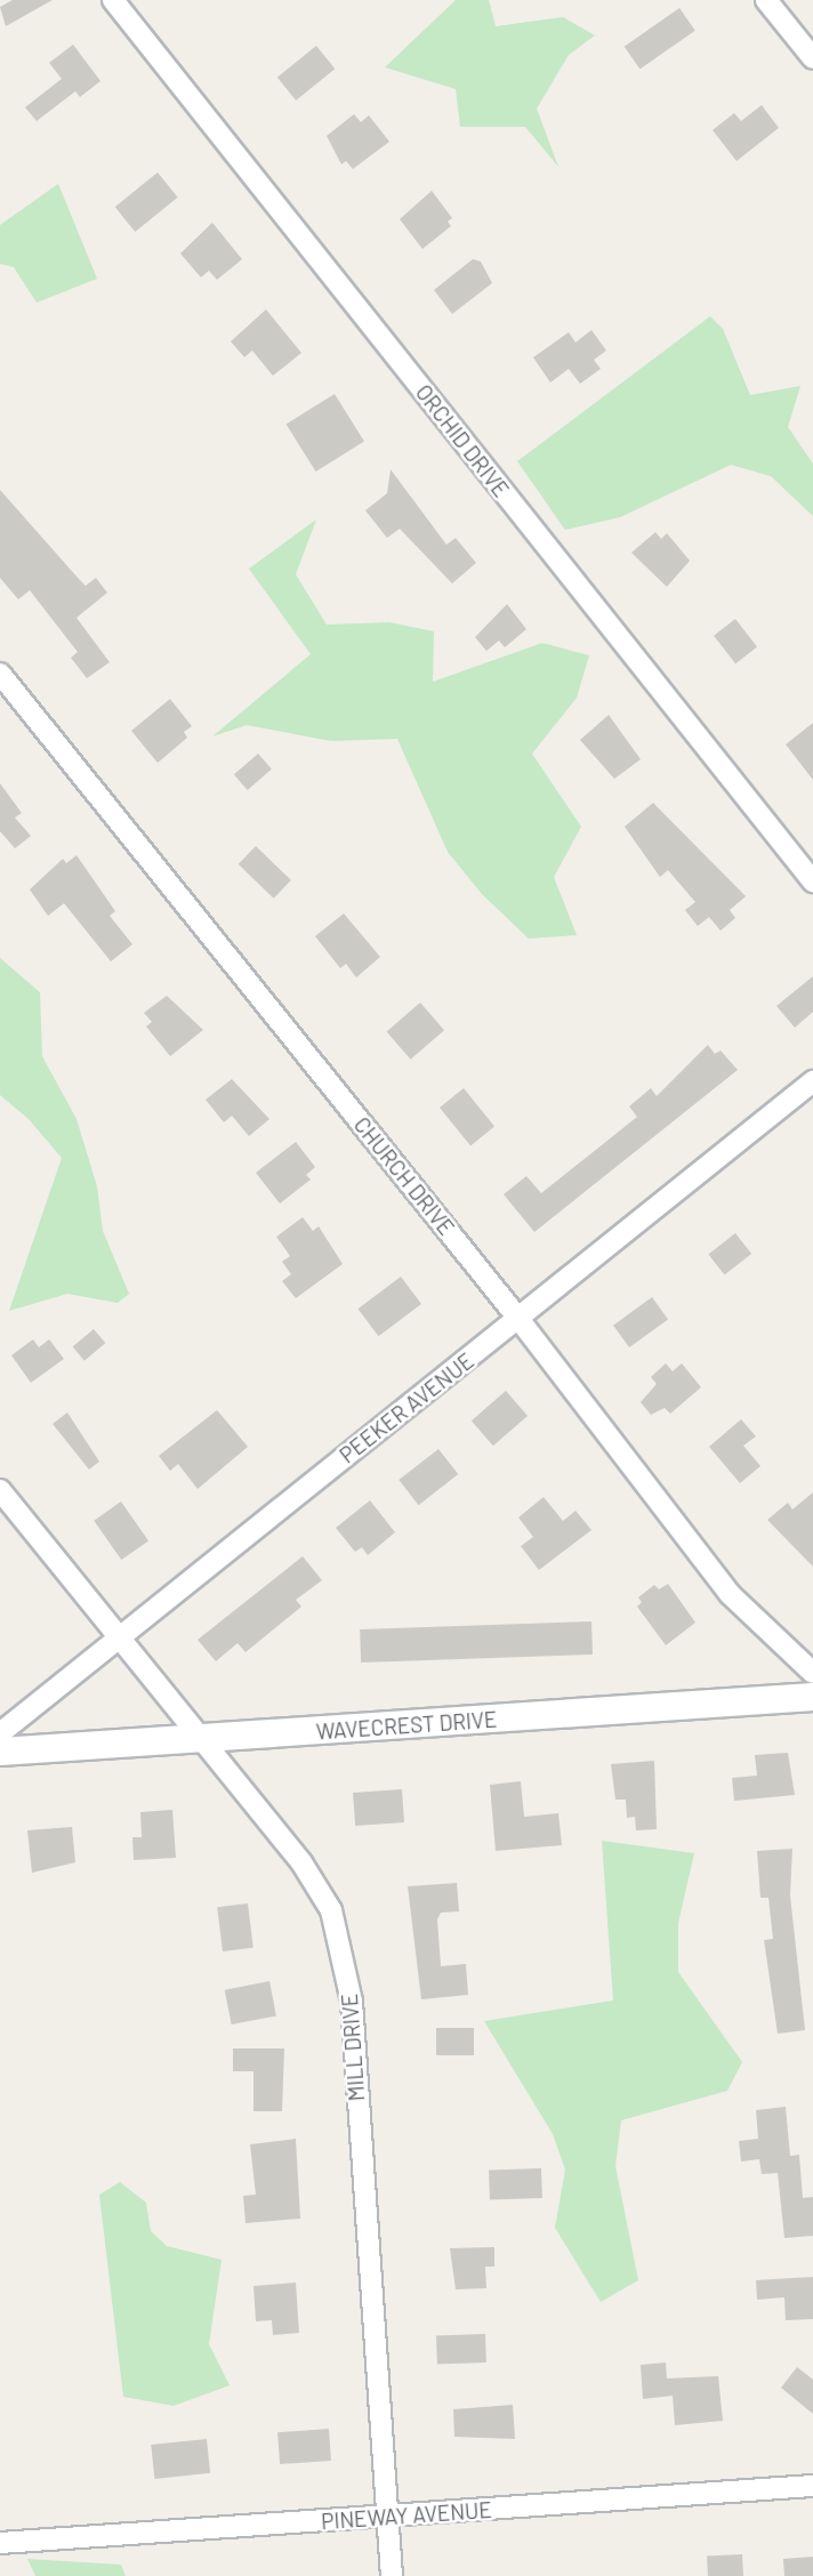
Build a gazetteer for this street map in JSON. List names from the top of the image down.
{
  "streets": {
    "street": [
      "ORCHID DRIVE",
      "CHURCH DRIVE",
      "PEEKER AVENUE",
      "WAVECREST DRIVE",
      "MILL DRIVE",
      "PINEWAY AVENUE"
    ]
  },
  "crossings": [
    ["CHURCH DRIVE", "PEEKER AVENUE"],
    ["PEEKER AVENUE", "MILL DRIVE"],
    ["WAVECREST DRIVE", "MILL DRIVE"],
    ["MILL DRIVE", "PINEWAY AVENUE"]
  ]
}
